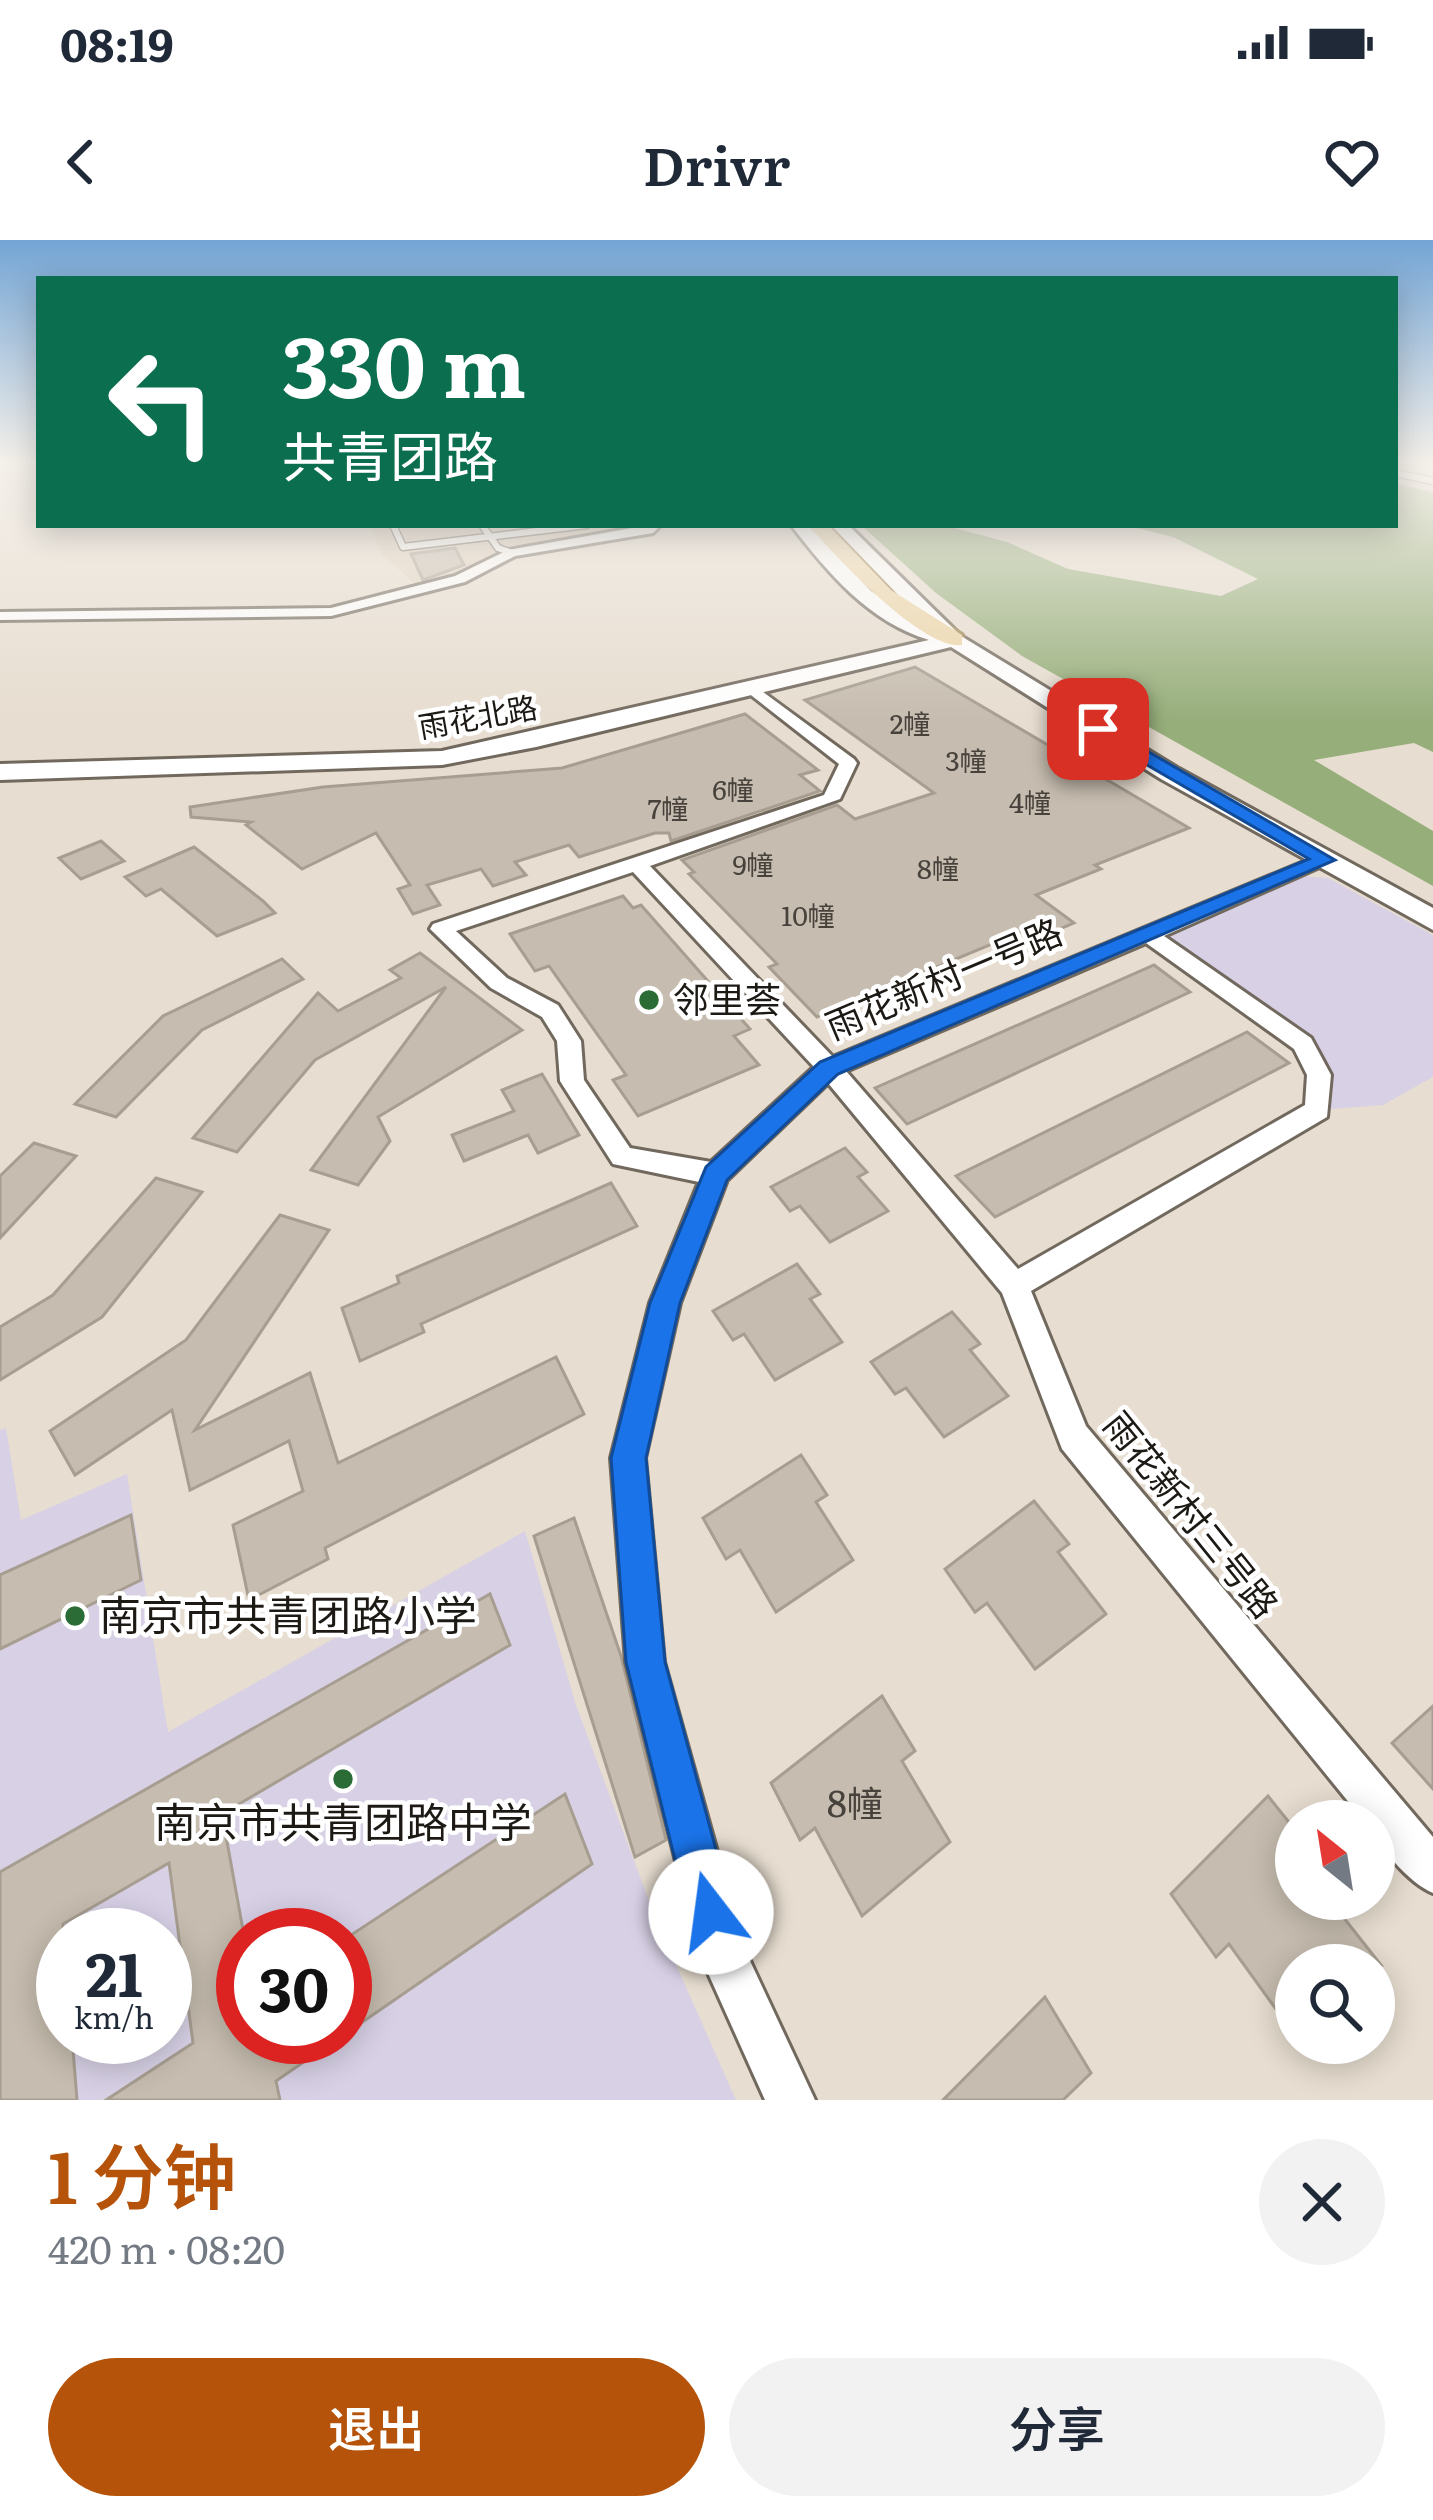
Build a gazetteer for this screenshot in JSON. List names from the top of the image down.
{
  "streets": {
    "street": ["雨花北路", "雨花新村一号路", "雨花新村三号路"]
  },
  "crossings": [
    ["雨花新村一号路", "雨花新村三号路"]
  ],
  "places": ["邻里荟", "南京市共青团路小学", "南京市共青团路中学"],
  "house_numbers": [
    "2幢",
    "3幢",
    "6幢",
    "4幢",
    "7幢",
    "9幢",
    "8幢",
    "10幢",
    "8幢"
  ],
  "north": "top left",
  "page": {
    "status": "08:19",
    "header": "Drivr",
    "turn": ["330 m", "共青团路"],
    "speed": "21 km/h",
    "limit": "30",
    "heading": ["1 分钟", "420 m · 08:20"],
    "buttons": ["退出", "分享"]
  }
}
